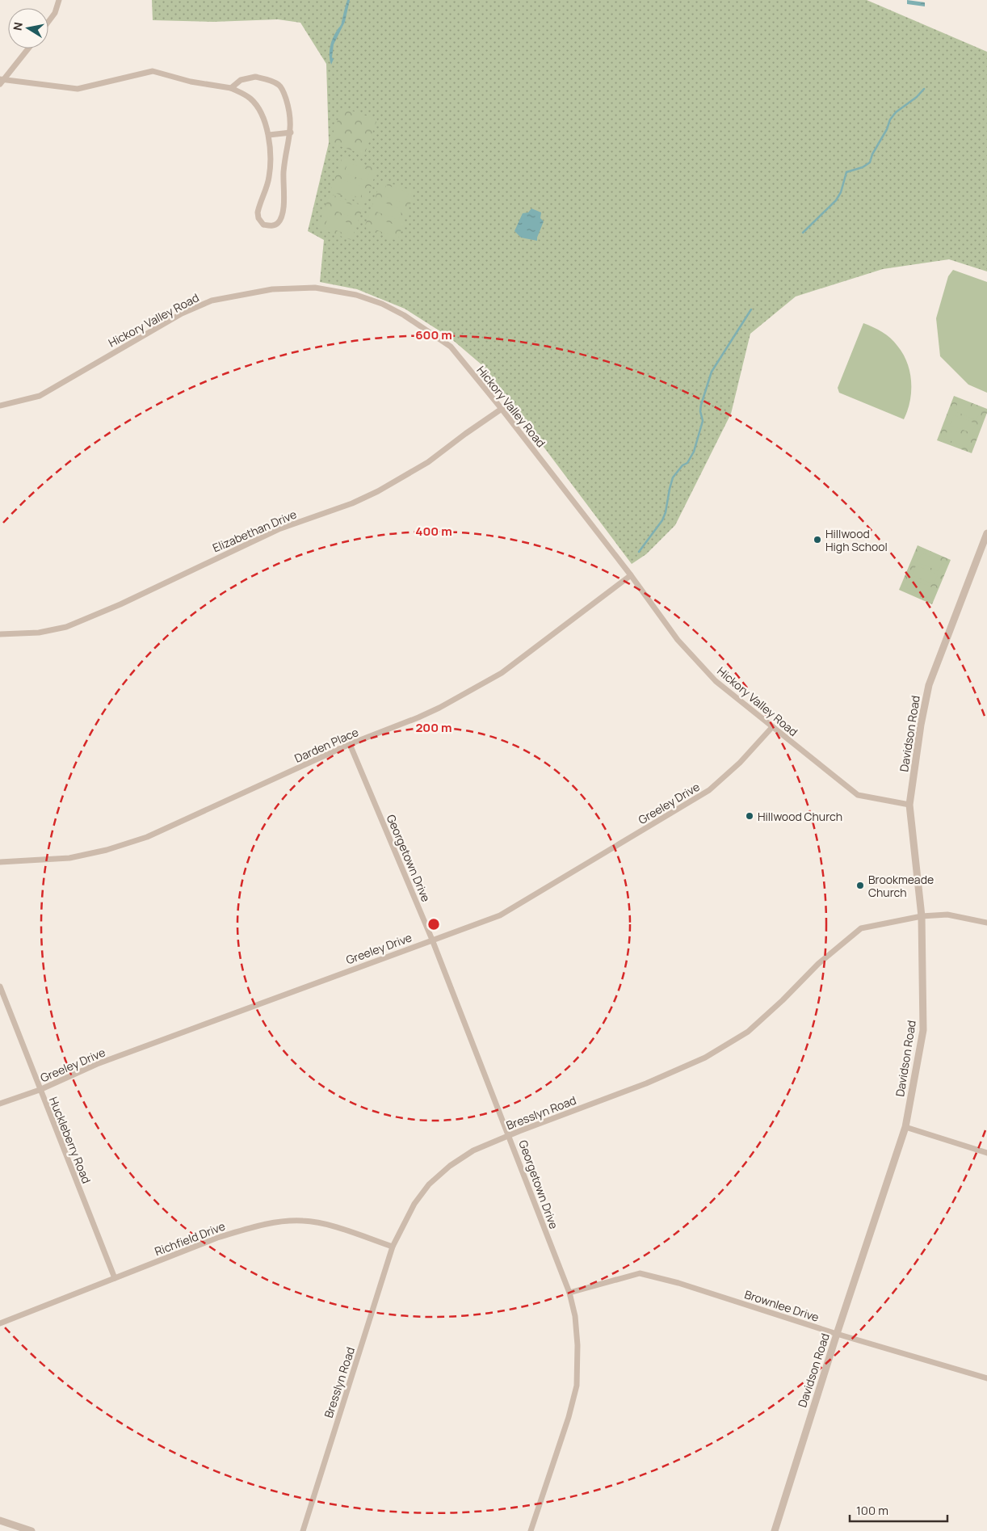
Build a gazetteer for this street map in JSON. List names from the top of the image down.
{
  "streets": {
    "street": [
      "Hickory Valley Road",
      "Elizabethan Drive",
      "Davidson Road",
      "Darden Place",
      "Greeley Drive",
      "Georgetown Drive",
      "Bresslyn Road",
      "Huckleberry Road",
      "Richfield Drive",
      "Brownlee Drive"
    ]
  },
  "crossings": [
    ["Hickory Valley Road", "Elizabethan Drive"],
    ["Hickory Valley Road", "Davidson Road"],
    ["Hickory Valley Road", "Darden Place"],
    ["Hickory Valley Road", "Greeley Drive"],
    ["Davidson Road", "Bresslyn Road"],
    ["Davidson Road", "Brownlee Drive"],
    ["Darden Place", "Georgetown Drive"],
    ["Greeley Drive", "Georgetown Drive"],
    ["Greeley Drive", "Huckleberry Road"],
    ["Georgetown Drive", "Bresslyn Road"],
    ["Georgetown Drive", "Brownlee Drive"],
    ["Bresslyn Road", "Richfield Drive"],
    ["Huckleberry Road", "Richfield Drive"]
  ],
  "places": ["Hillwood High School", "Hillwood Church", "Brookmeade Church"],
  "scale_bar": "100 m",
  "north": "left",
  "rings": ["600 m", "400 m", "200 m"]
}
